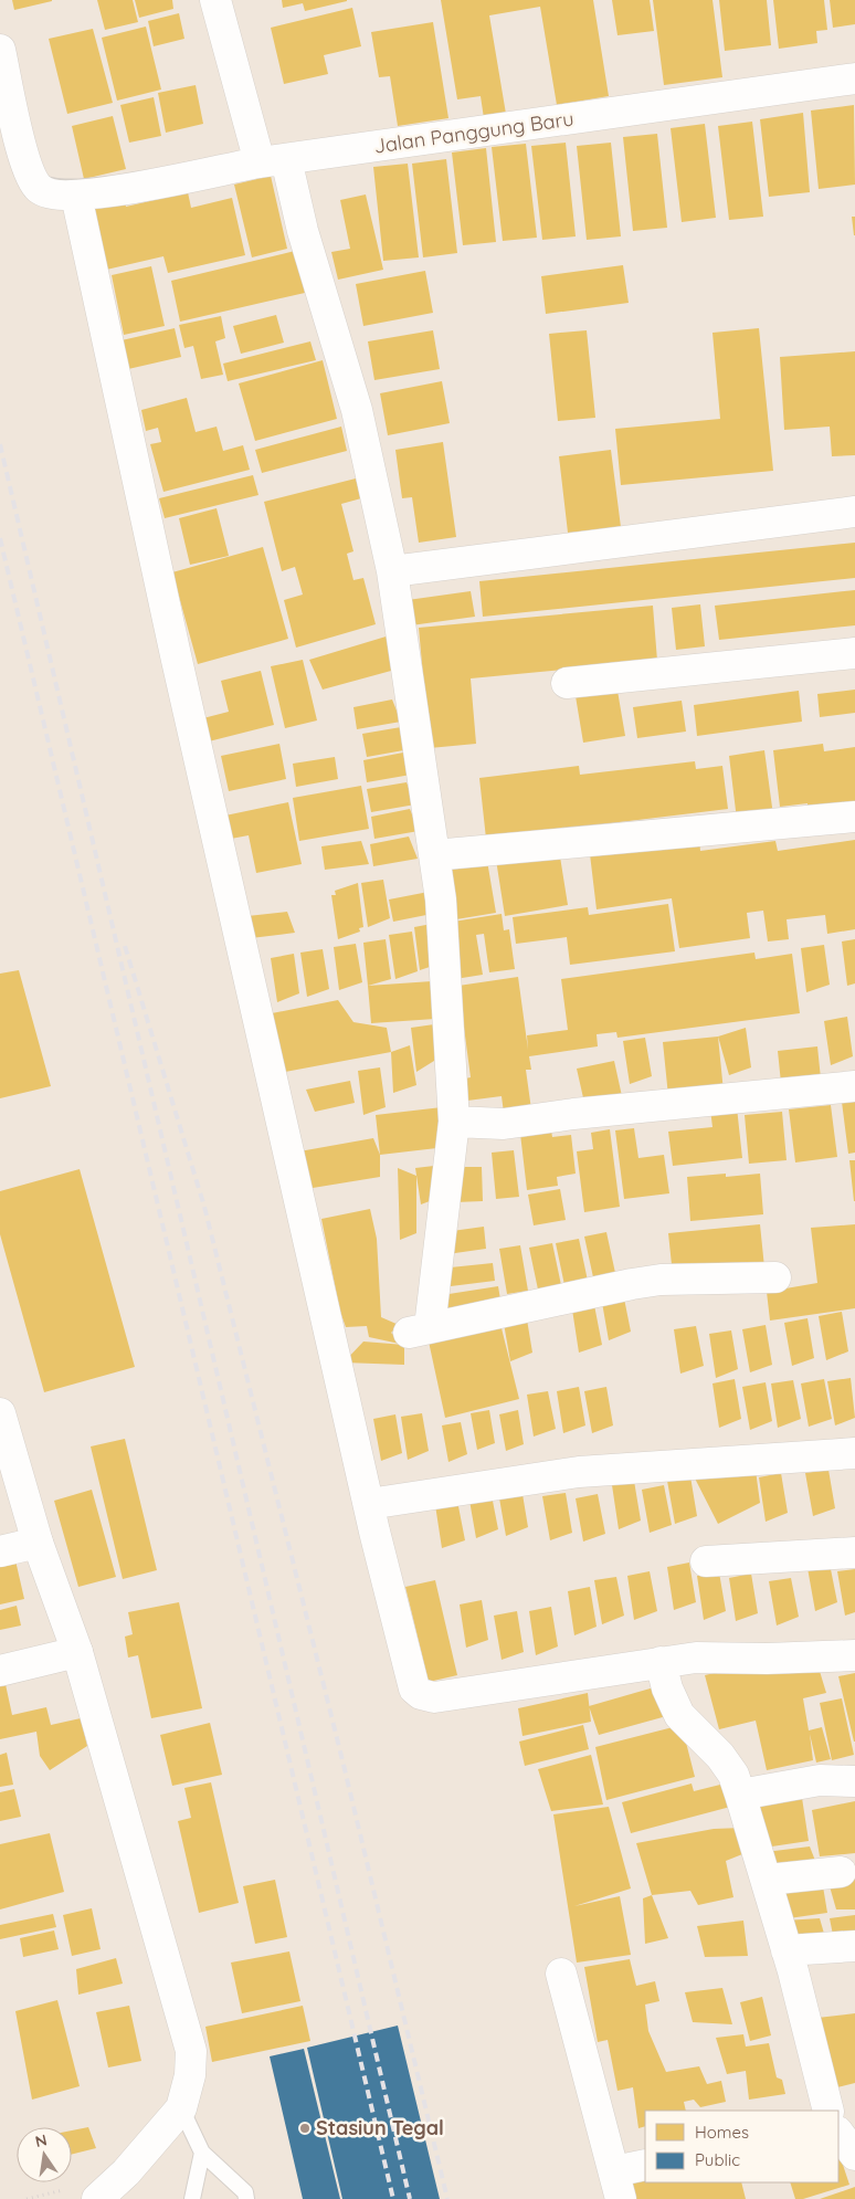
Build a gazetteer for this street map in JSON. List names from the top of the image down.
{
  "streets": {
    "street": ["Jalan Panggung Baru"]
  },
  "places": ["Stasiun Tegal"],
  "legend": ["Homes", "Public"],
  "north": "top"
}
